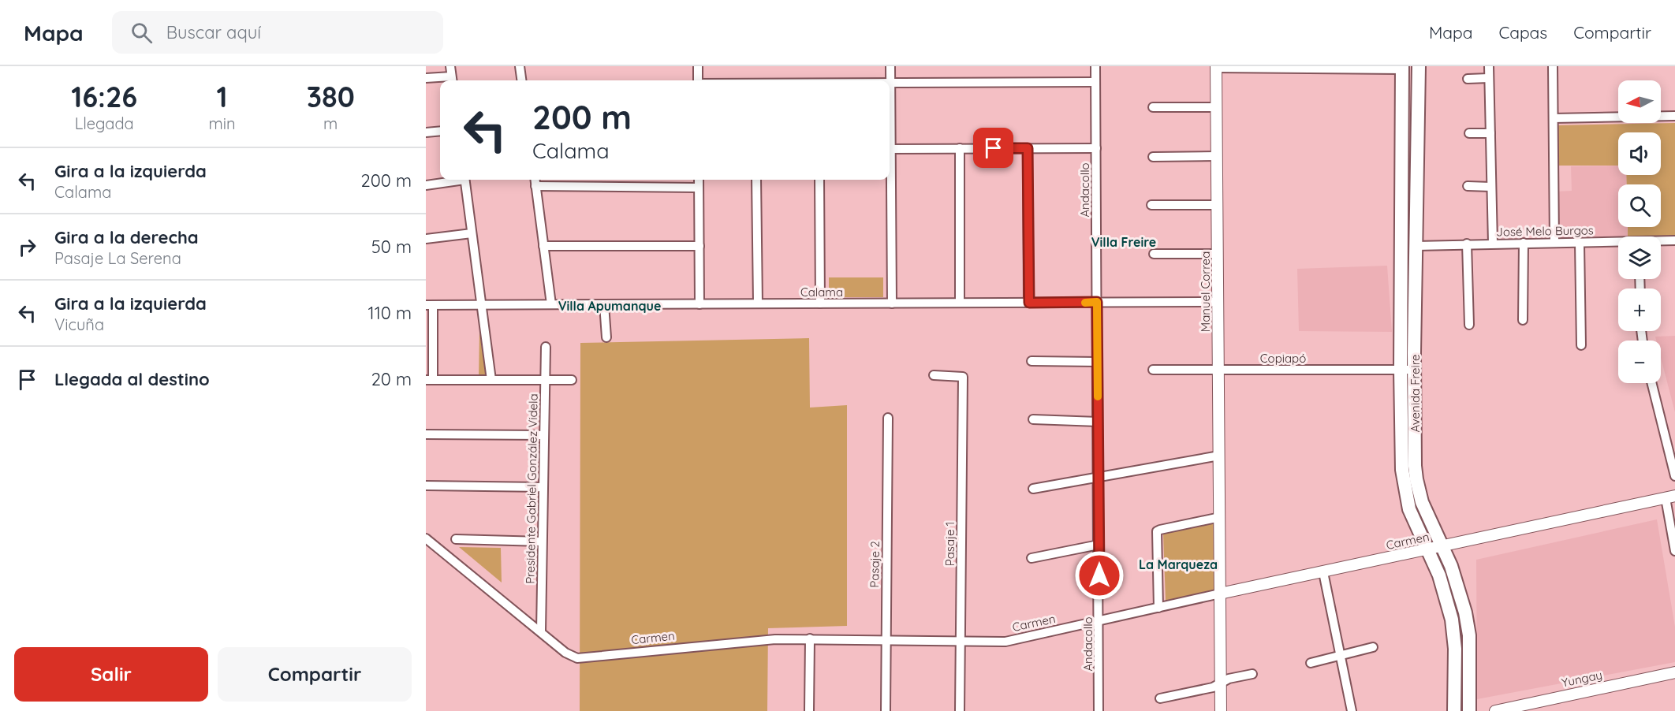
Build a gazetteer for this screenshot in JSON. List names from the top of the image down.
{
  "streets": {
    "main road": ["Avenida Freire"],
    "street": [
      "Andacollo",
      "José Melo Burgos",
      "Calama",
      "Manuel Correa",
      "Copiapó",
      "Presidente Gabriel González Videla",
      "Carmen",
      "Pasaje 1",
      "Pasaje 2",
      "Yungay"
    ]
  },
  "crossings": [
    ["Andacollo", "Calama"],
    ["Andacollo", "Carmen"],
    ["José Melo Burgos", "Avenida Freire"],
    ["Calama", "Manuel Correa"],
    ["Manuel Correa", "Copiapó"],
    ["Manuel Correa", "Carmen"],
    ["Copiapó", "Avenida Freire"],
    ["Avenida Freire", "Carmen"],
    ["Presidente Gabriel González Videla", "Carmen"],
    ["Carmen", "Pasaje 1"],
    ["Carmen", "Pasaje 2"]
  ],
  "districts": ["Villa Freire", "Villa Apumanque", "La Marqueza"],
  "north": "left",
  "page": {
    "header": "Mapa",
    "search": "Buscar aquí",
    "nav": ["Mapa", "Capas", "Compartir"],
    "eta": [
      "16:26",
      "Llegada",
      "1",
      "min",
      "380",
      "m"
    ],
    "map_buttons": ["+", "−"],
    "turn": ["200 m", "Calama"],
    "list": [
      {
        "name": "Gira a la izquierda",
        "note": "Calama",
        "value": "200 m"
      },
      {
        "name": "Gira a la derecha",
        "note": "Pasaje La Serena",
        "value": "50 m"
      },
      {
        "name": "Gira a la izquierda",
        "note": "Vicuña",
        "value": "110 m"
      },
      {
        "name": "Llegada al destino",
        "value": "20 m"
      }
    ],
    "buttons": ["Salir", "Compartir"]
  }
}
